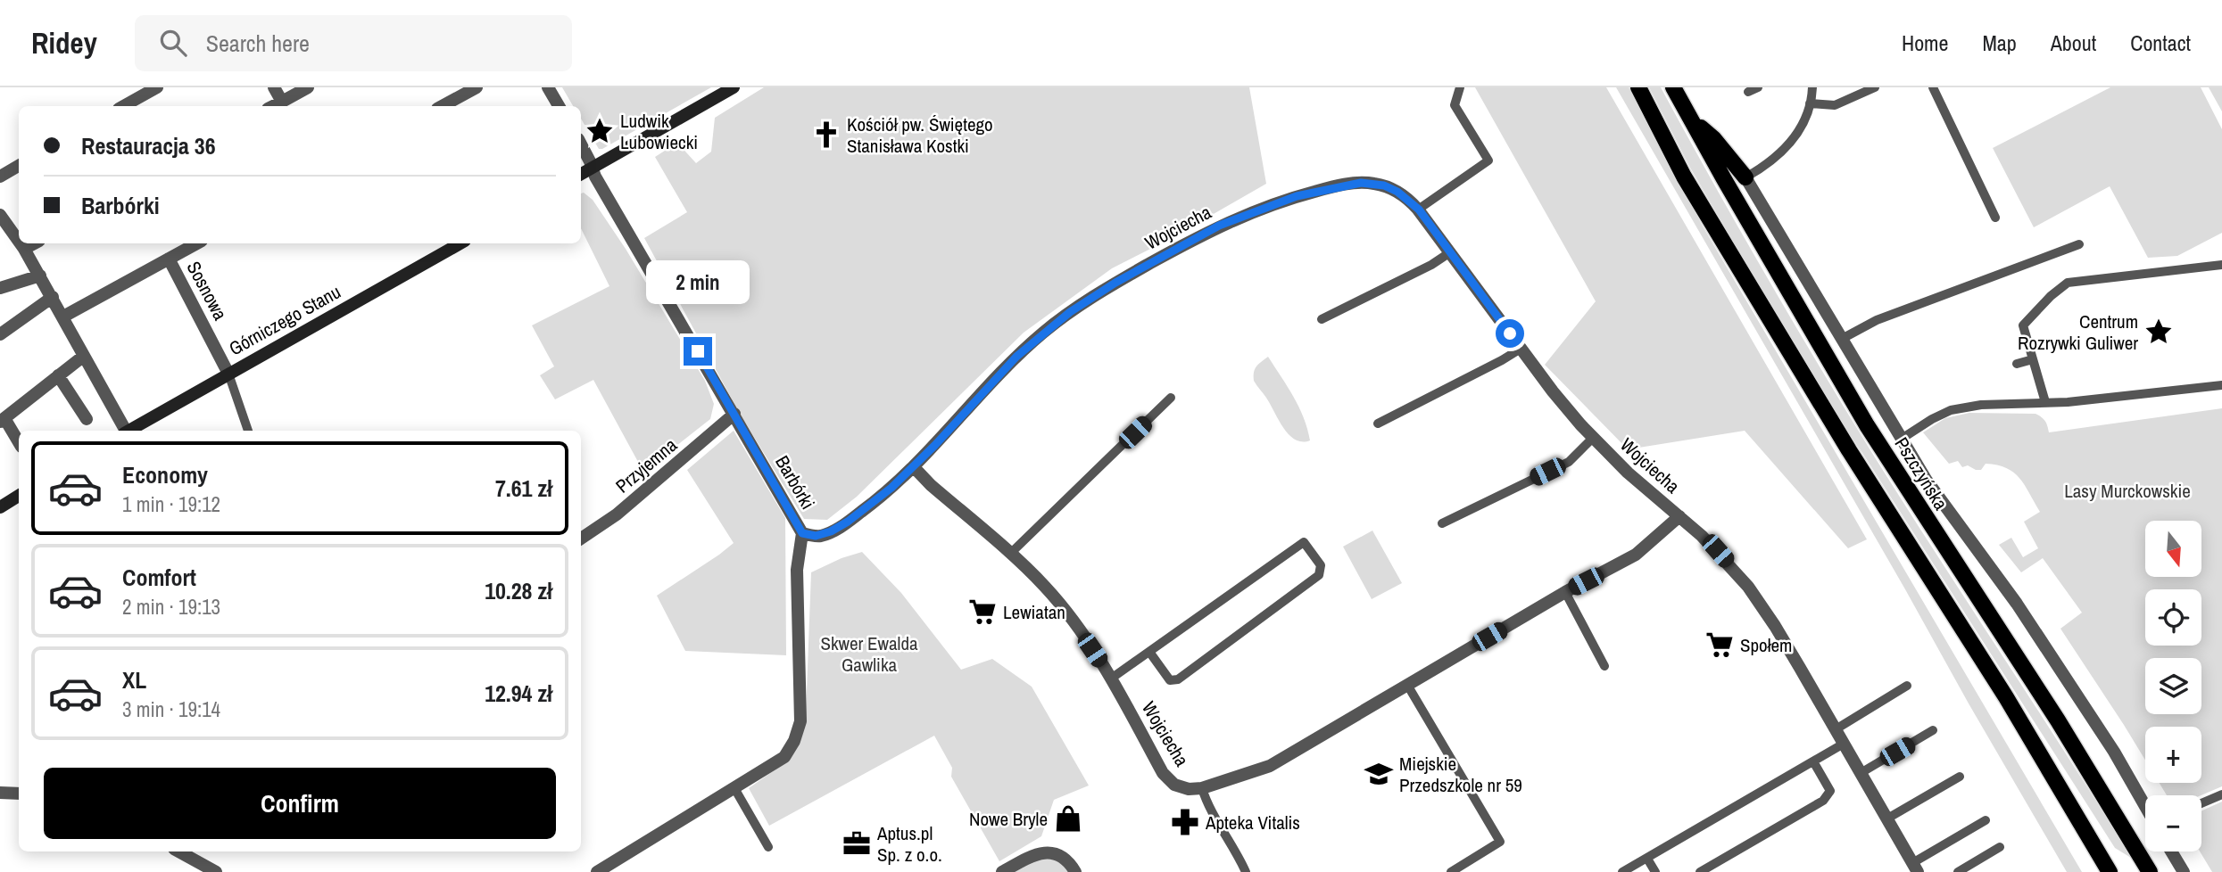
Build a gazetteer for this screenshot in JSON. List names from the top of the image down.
{
  "streets": {
    "main road": ["Pszczyńska"],
    "street": [
      "Wojciecha",
      "Sosnowa",
      "Górniczego Stanu",
      "Przyjemna",
      "Barbórki"
    ]
  },
  "crossings": [
    ["Wojciecha", "Barbórki"],
    ["Sosnowa", "Górniczego Stanu"],
    ["Przyjemna", "Barbórki"]
  ],
  "parks": ["Lasy Murckowskie", "Skwer Ewalda Gawlika"],
  "places": {
    "place": ["Ludwik Lubowiecki", "Centrum Rozrywki Guliwer"],
    "church": ["Kościół pw. Świętego Stanisława Kostki"],
    "supermarket": ["Lewiatan", "Społem"],
    "school or university": ["Miejskie Przedszkole nr 59"],
    "shop": ["Nowe Bryle"],
    "pharmacy": ["Apteka Vitalis"],
    "office": ["Aptus.pl Sp. z o.o."]
  },
  "north": "bottom",
  "page": {
    "header": "Ridey",
    "search": "Search here",
    "nav": [
      "Home",
      "Map",
      "About",
      "Contact"
    ],
    "banner": ["Restauracja 36", "Barbórki"],
    "bubble": "2 min",
    "list": [
      {
        "name": "Economy",
        "note": "1 min · 19:12",
        "value": "7.61 zł"
      },
      {
        "name": "Comfort",
        "note": "2 min · 19:13",
        "value": "10.28 zł"
      },
      {
        "name": "XL",
        "note": "3 min · 19:14",
        "value": "12.94 zł"
      }
    ],
    "map_buttons": ["+", "−"],
    "buttons": "Confirm"
  }
}
